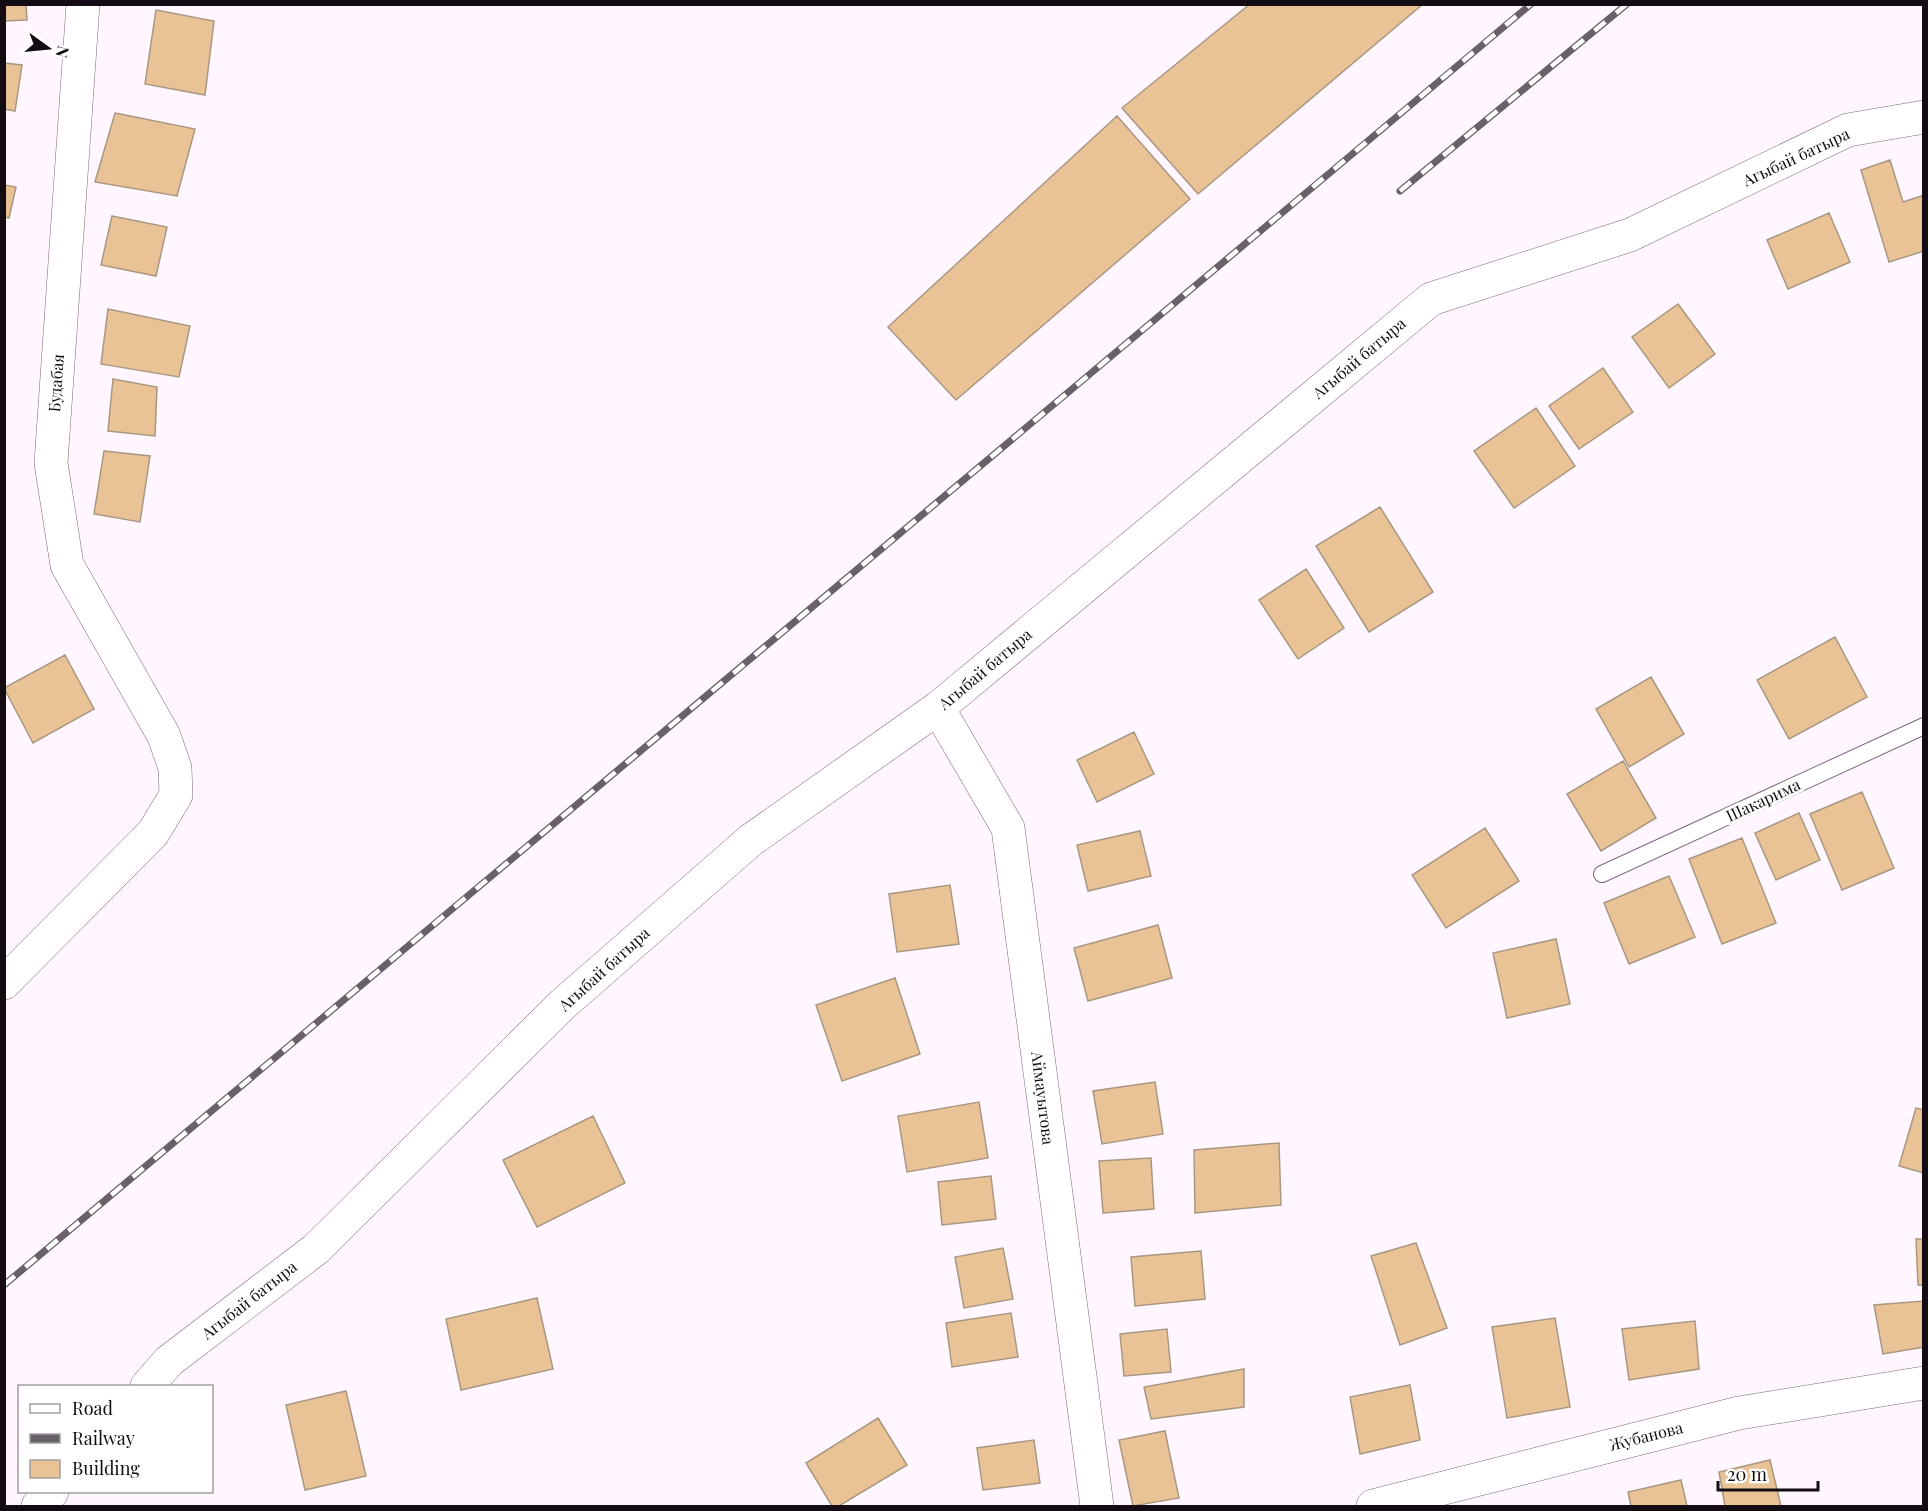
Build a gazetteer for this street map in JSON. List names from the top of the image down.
{
  "streets": {
    "street": [
      "Агыбай батыра",
      "Будабая",
      "Аймауытова",
      "Жубанова"
    ],
    "lane": ["Шакарима"]
  },
  "crossings": [
    ["Агыбай батыра", "Аймауытова"]
  ],
  "legend": ["Road", "Railway", "Building"],
  "scale_bar": "20 m",
  "north": "right"
}
